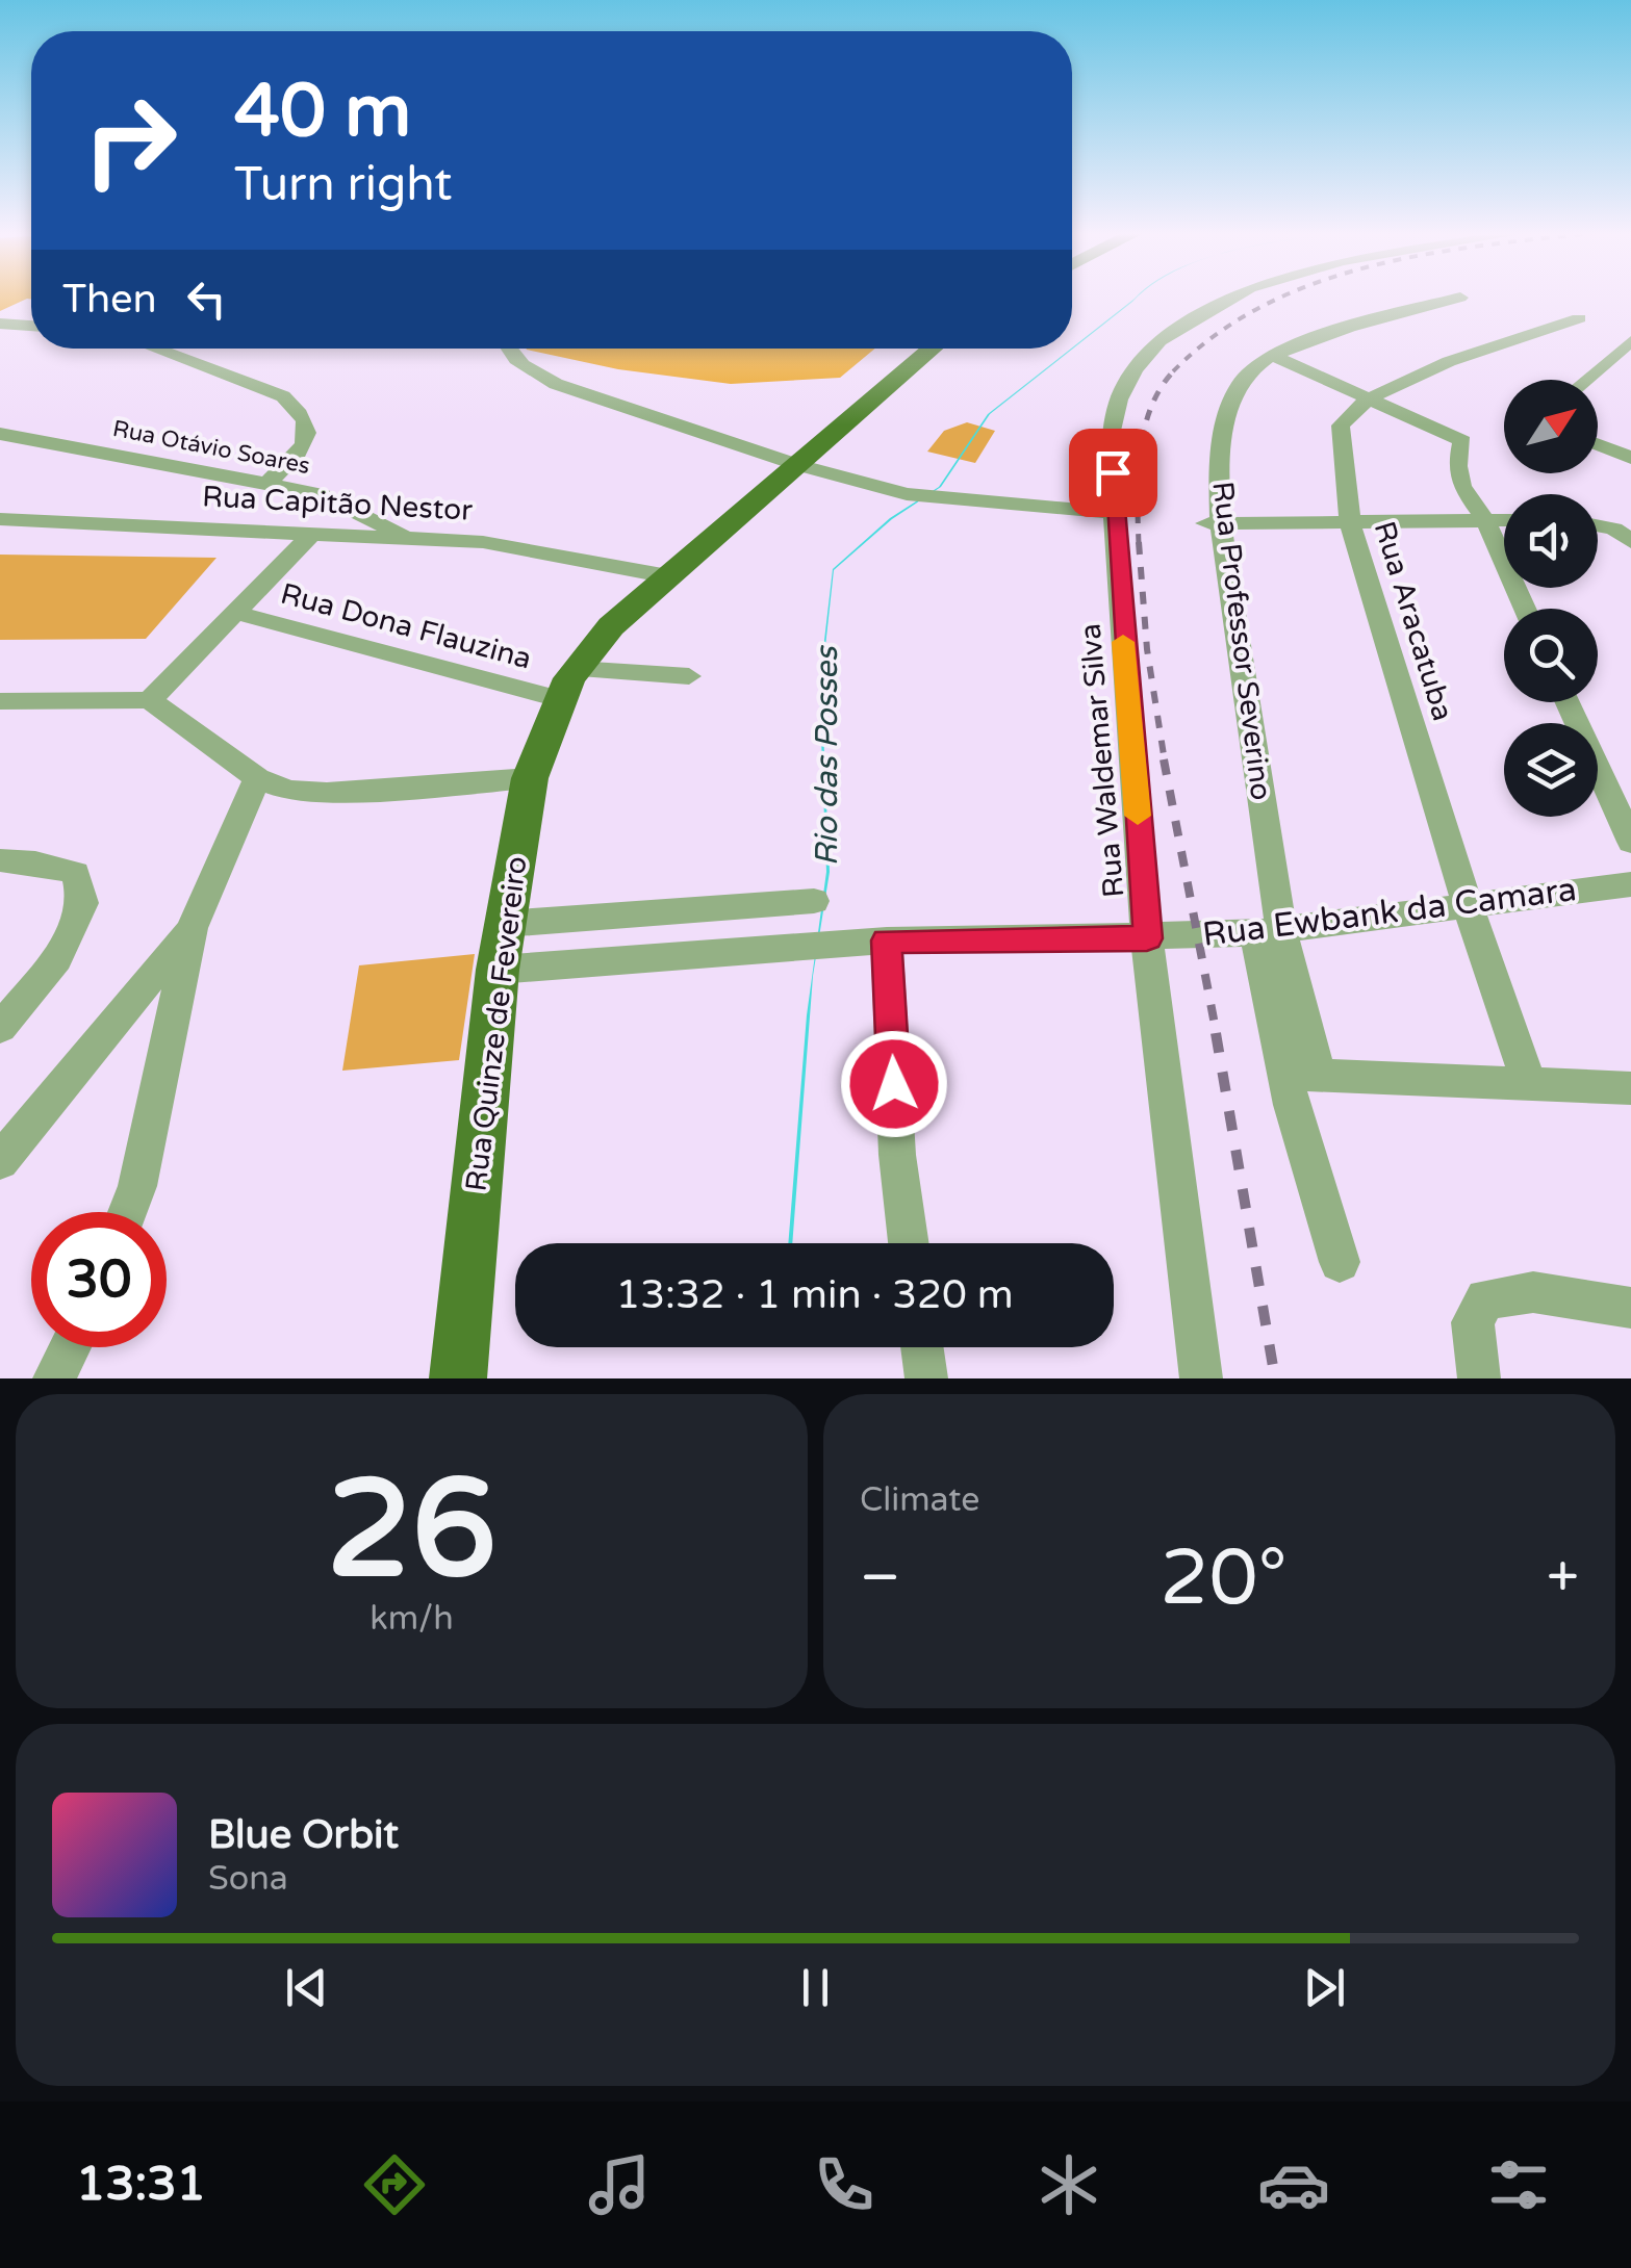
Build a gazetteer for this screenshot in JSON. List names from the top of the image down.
{
  "streets": {
    "main road": ["Rua Quinze de Fevereiro"],
    "street": [
      "Rua Otávio Soares",
      "Rua Capitão Nestor",
      "Rua Aracatuba",
      "Rua Dona Flauzina",
      "Rua Professor Severino",
      "Rua Waldemar Silva",
      "Rua Ewbank da Camara"
    ]
  },
  "crossings": [
    ["Rua Otávio Soares", "Rua Capitão Nestor"],
    ["Rua Capitão Nestor", "Rua Quinze de Fevereiro"],
    ["Rua Aracatuba", "Rua Ewbank da Camara"],
    ["Rua Dona Flauzina", "Rua Quinze de Fevereiro"],
    ["Rua Professor Severino", "Rua Ewbank da Camara"],
    ["Rua Waldemar Silva", "Rua Ewbank da Camara"],
    ["Rua Ewbank da Camara", "Rua Quinze de Fevereiro"]
  ],
  "water": ["Rio das Posses"],
  "north": "top right",
  "page": {
    "turn": ["40 m", "Turn right"],
    "then": "Then",
    "limit": "30",
    "trip": "13:32 · 1 min · 320 m",
    "tile": [
      ["26", "km/h"],
      "Climate"
    ],
    "heat": ["−", "20°", "+"],
    "song": ["Blue Orbit", "Sona"],
    "tabs": "13:31"
  }
}
